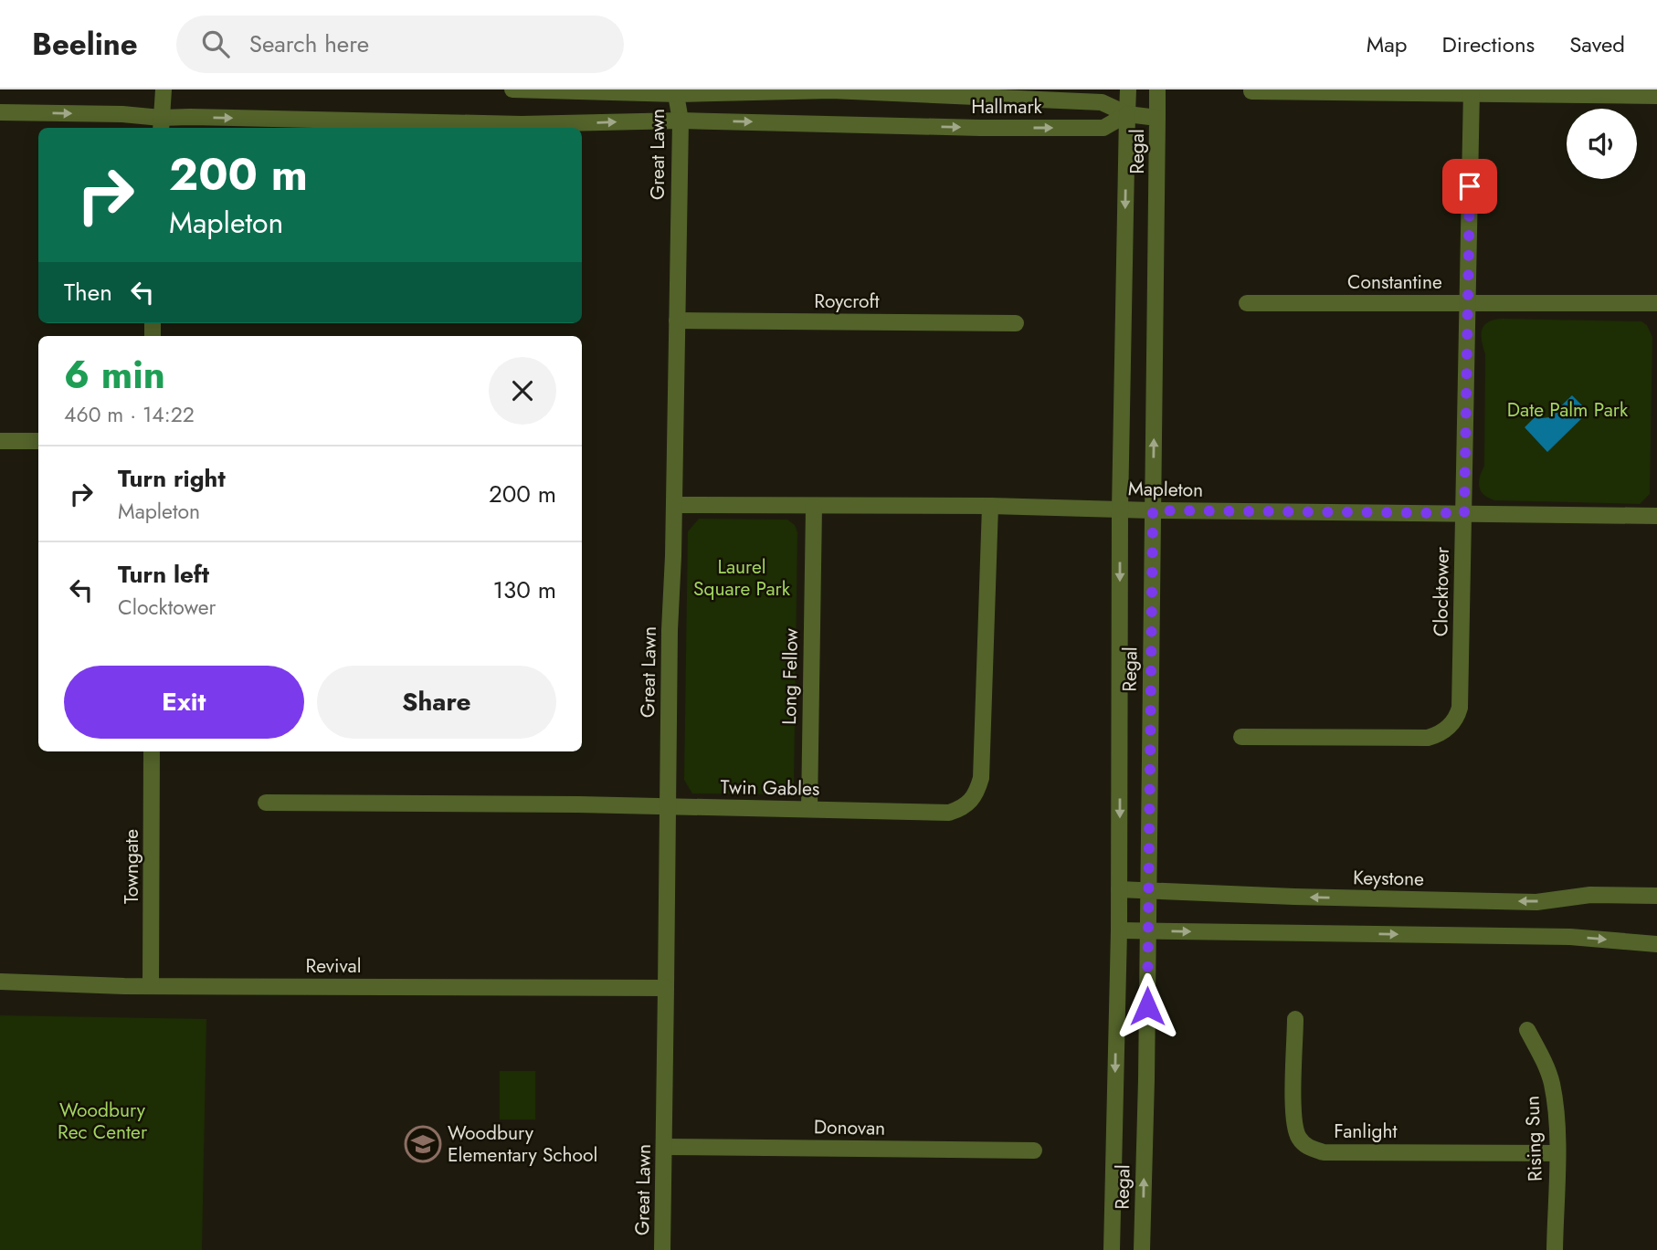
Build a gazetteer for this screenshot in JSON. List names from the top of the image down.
{
  "streets": {
    "street": [
      "Hallmark",
      "Regal",
      "Great Lawn",
      "Constantine",
      "Roycroft",
      "Mapleton",
      "Clocktower",
      "Long Fellow",
      "Twin Gables",
      "Towngate",
      "Keystone",
      "Revival",
      "Donovan",
      "Fanlight",
      "Rising Sun"
    ]
  },
  "crossings": [
    ["Hallmark", "Regal"],
    ["Hallmark", "Great Lawn"],
    ["Regal", "Mapleton"],
    ["Regal", "Keystone"],
    ["Great Lawn", "Roycroft"],
    ["Great Lawn", "Mapleton"],
    ["Great Lawn", "Twin Gables"],
    ["Great Lawn", "Revival"],
    ["Great Lawn", "Donovan"],
    ["Constantine", "Clocktower"],
    ["Mapleton", "Clocktower"],
    ["Mapleton", "Long Fellow"],
    ["Mapleton", "Twin Gables"],
    ["Long Fellow", "Twin Gables"],
    ["Towngate", "Revival"],
    ["Fanlight", "Rising Sun"]
  ],
  "parks": ["Date Palm Park", "Laurel Square Park", "Woodbury Rec Center"],
  "places": {
    "school or university": ["Woodbury Elementary School"]
  },
  "page": {
    "header": "Beeline",
    "search": "Search here",
    "nav": ["Map", "Directions", "Saved"],
    "turn": ["200 m", "Mapleton"],
    "then": "Then",
    "heading": ["6 min", "460 m · 14:22"],
    "list": [
      {
        "name": "Turn right",
        "note": "Mapleton",
        "value": "200 m"
      },
      {
        "name": "Turn left",
        "note": "Clocktower",
        "value": "130 m"
      }
    ],
    "buttons": ["Exit", "Share"]
  }
}
